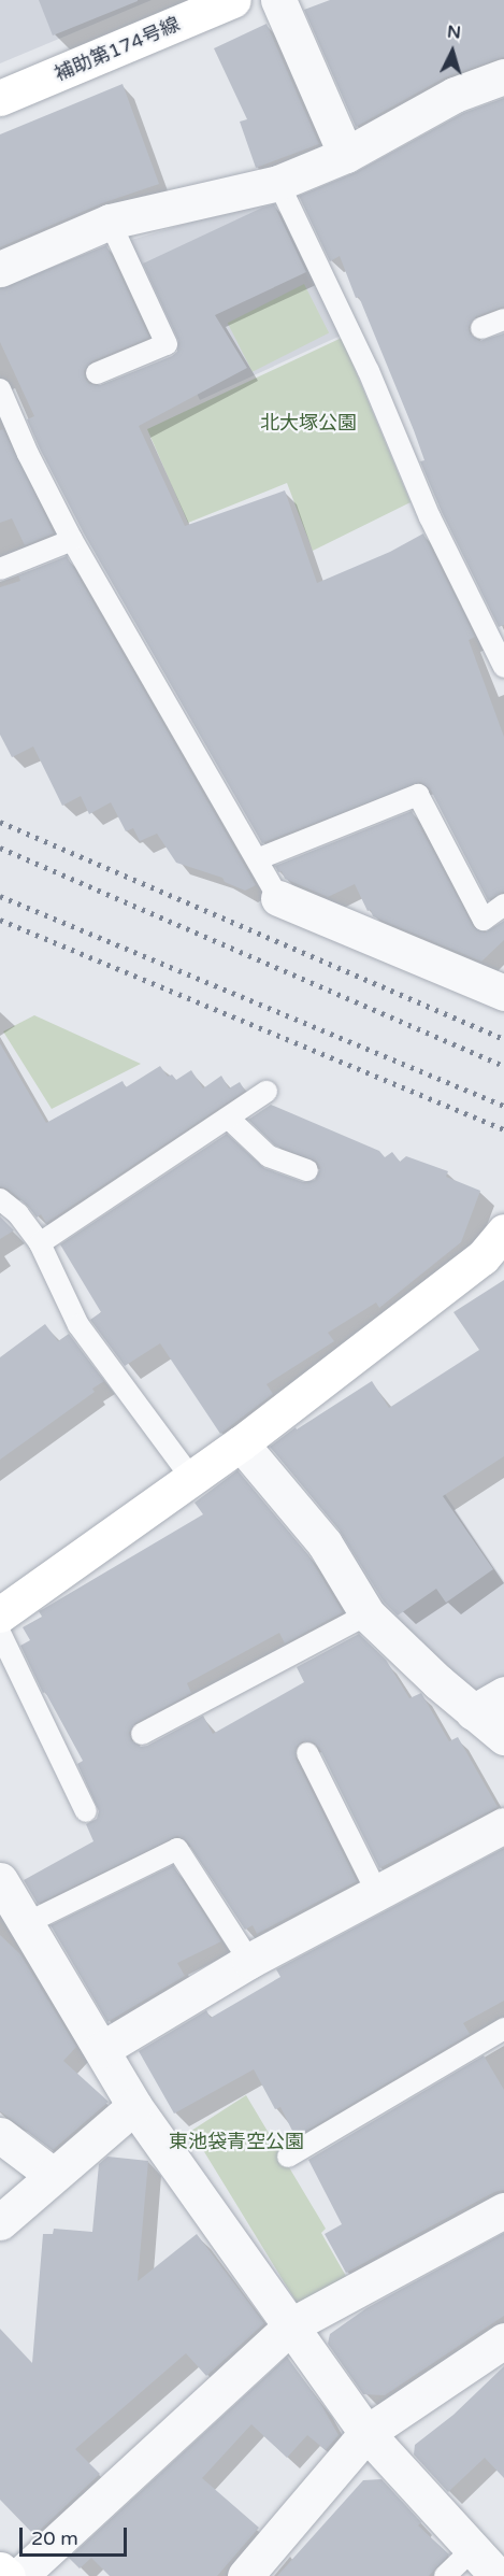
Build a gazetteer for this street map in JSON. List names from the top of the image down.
{
  "streets": {
    "main road": ["補助第174号線"]
  },
  "parks": ["北大塚公園", "東池袋青空公園"],
  "scale_bar": "20 m",
  "north": "top"
}
